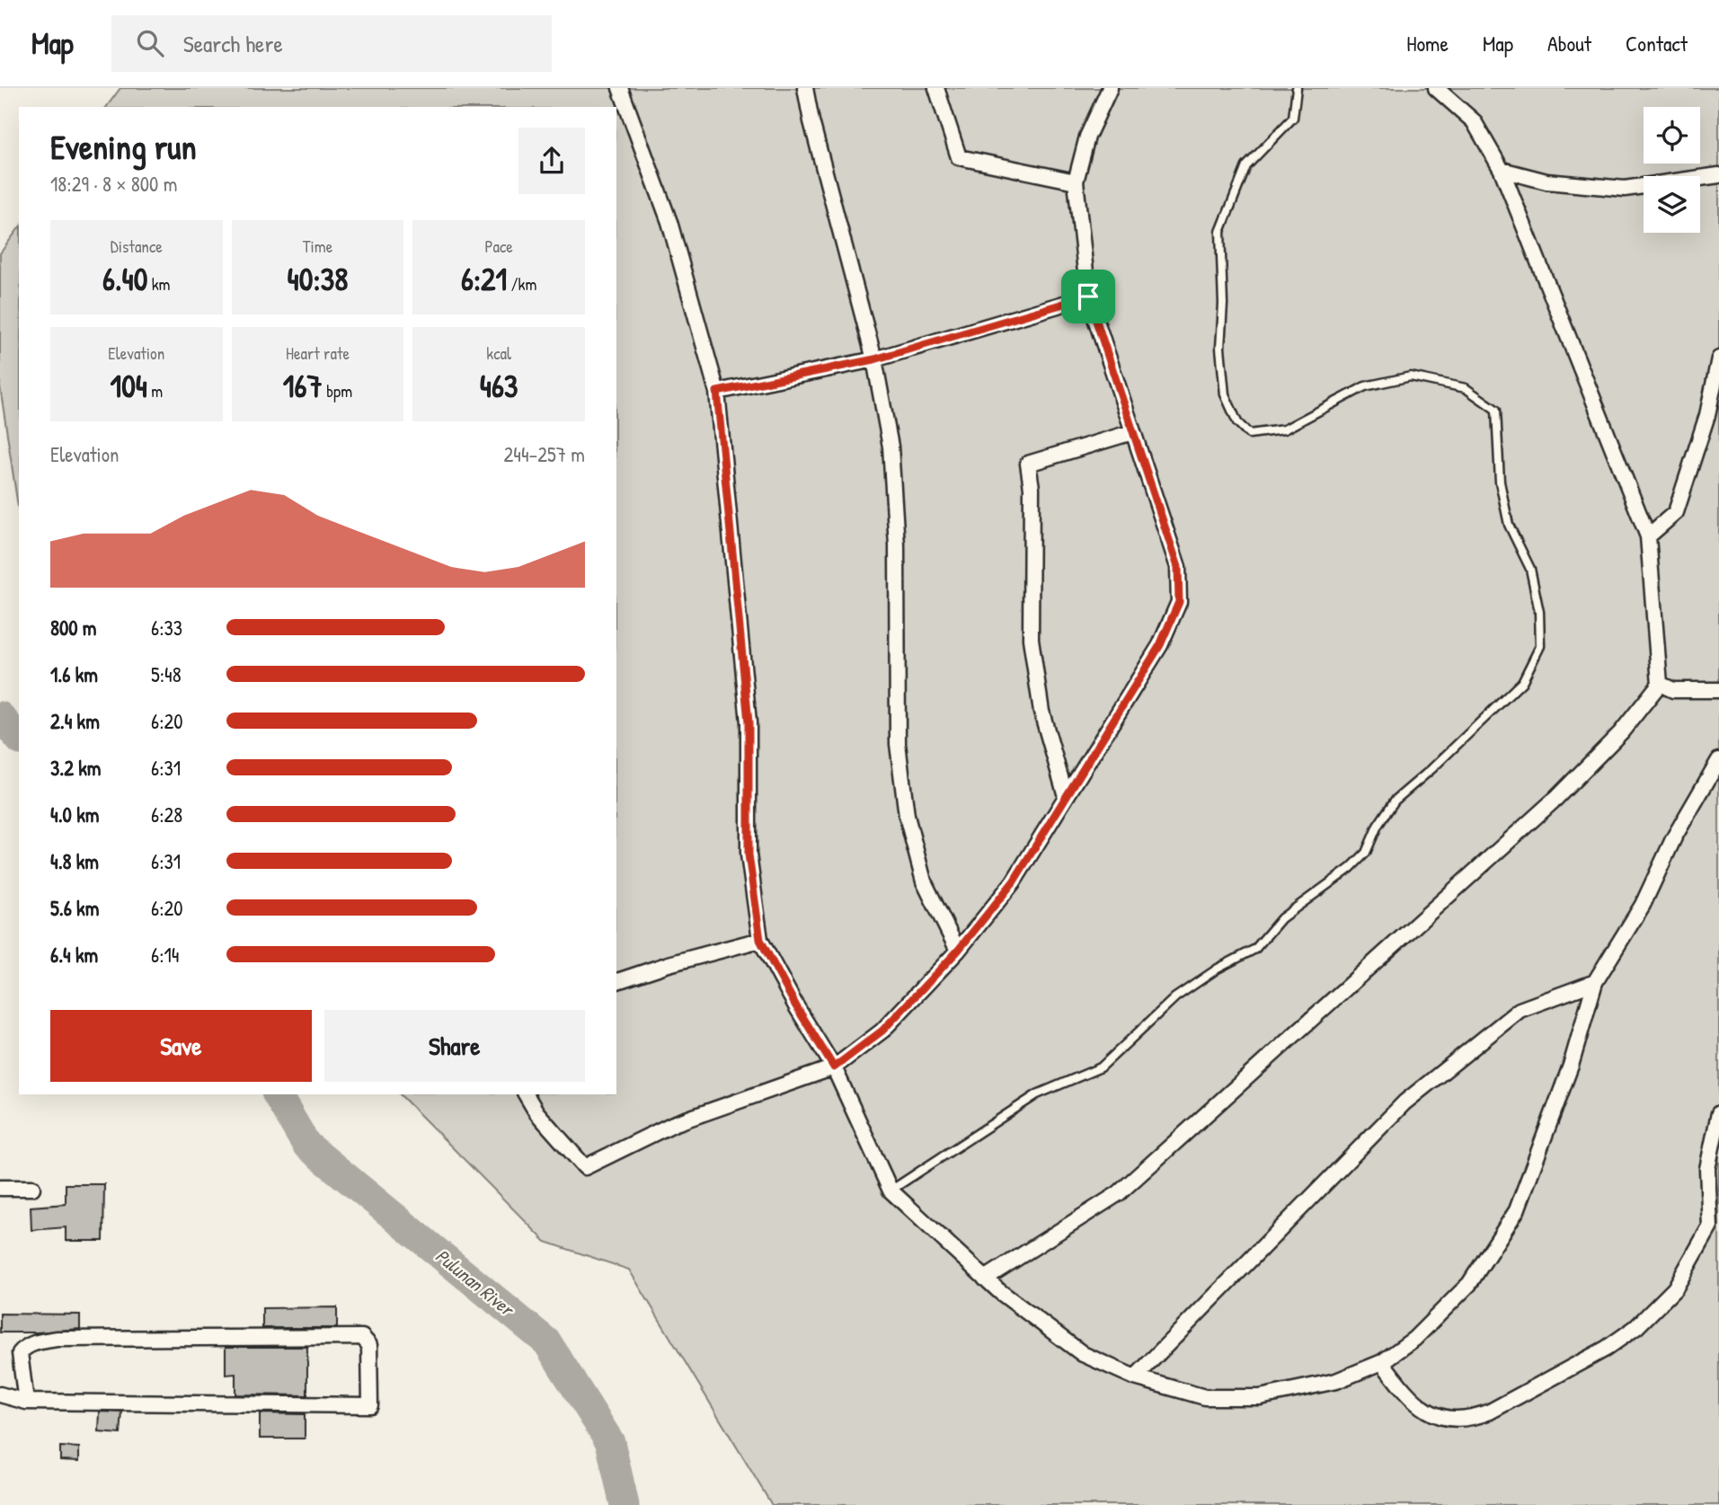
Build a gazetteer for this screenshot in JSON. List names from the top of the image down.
{
  "water": ["Pulunan River"],
  "page": {
    "header": "Map",
    "search": "Search here",
    "nav": [
      "Home",
      "Map",
      "About",
      "Contact"
    ],
    "heading": ["Evening run", "18:29 · 8 × 800 m"],
    "stats": [
      ["Distance", "6.40 km"],
      ["Time", "40:38"],
      ["Pace", "6:21 /km"],
      ["Elevation", "104 m"],
      ["Heart rate", "167 bpm"],
      ["kcal", "463"]
    ],
    "chart": ["Elevation", "244–257 m"],
    "list": [
      {
        "name": "800 m",
        "note": "6:33"
      },
      {
        "name": "1.6 km",
        "note": "5:48"
      },
      {
        "name": "2.4 km",
        "note": "6:20"
      },
      {
        "name": "3.2 km",
        "note": "6:31"
      },
      {
        "name": "4.0 km",
        "note": "6:28"
      },
      {
        "name": "4.8 km",
        "note": "6:31"
      },
      {
        "name": "5.6 km",
        "note": "6:20"
      },
      {
        "name": "6.4 km",
        "note": "6:14"
      }
    ],
    "buttons": ["Save", "Share"]
  }
}
